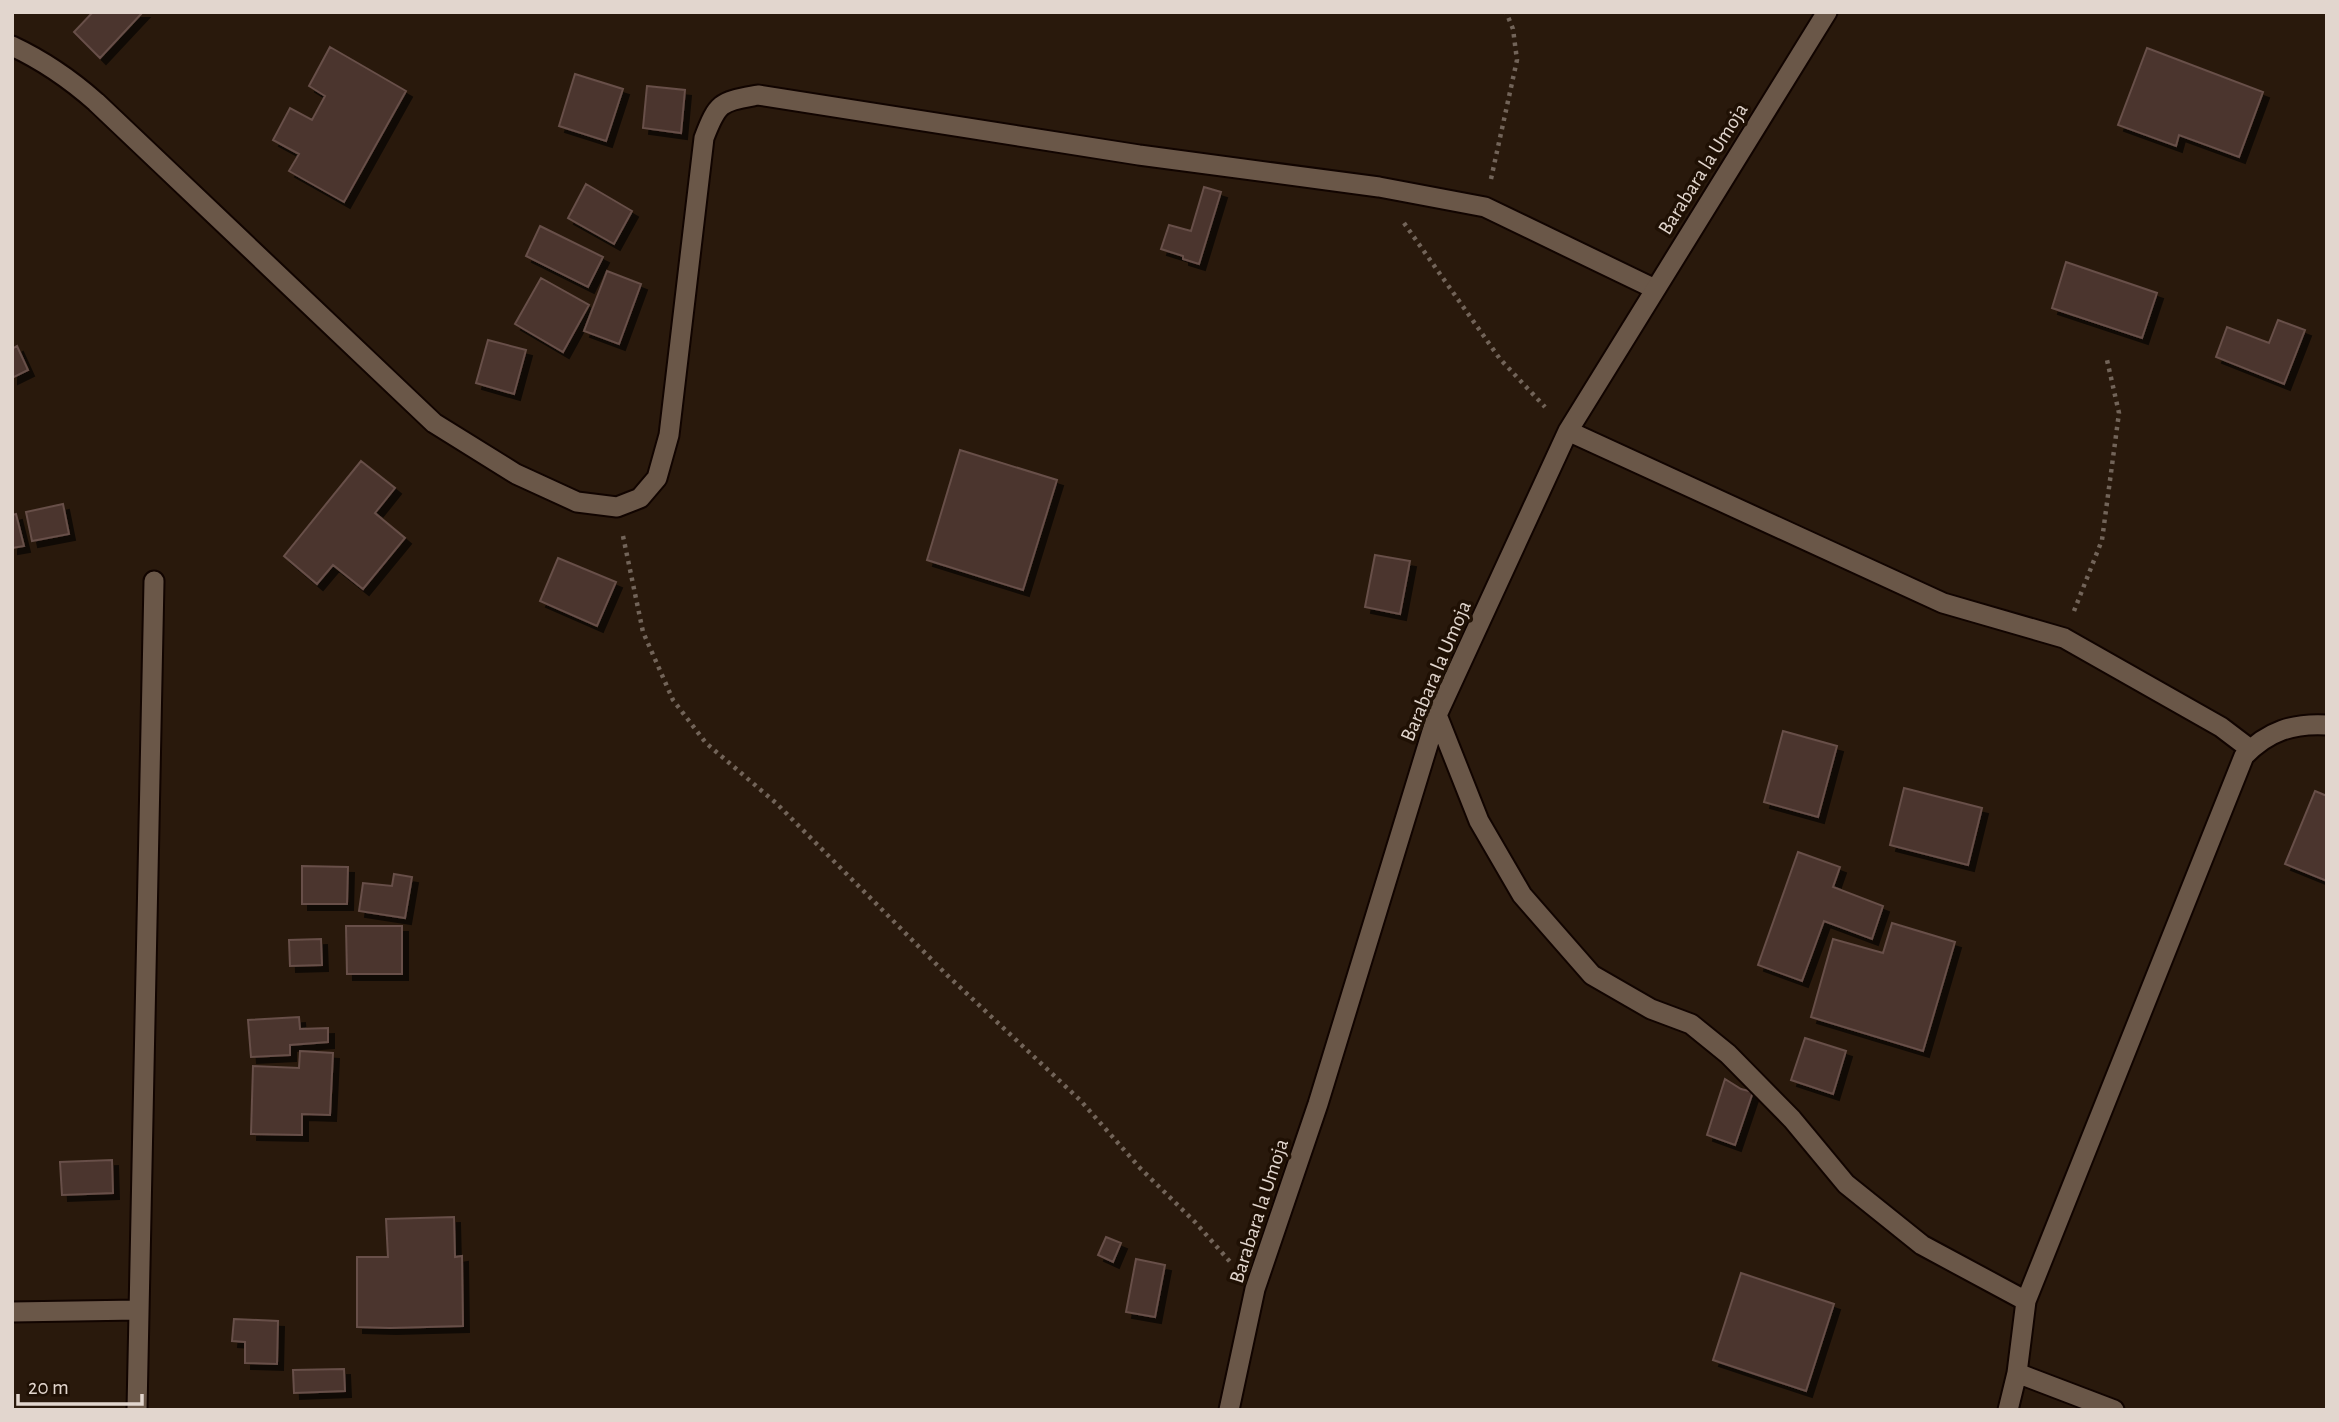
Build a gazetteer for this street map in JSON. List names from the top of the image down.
{
  "streets": {
    "street": ["Barabara la Umoja"]
  },
  "scale_bar": "20 m"
}
